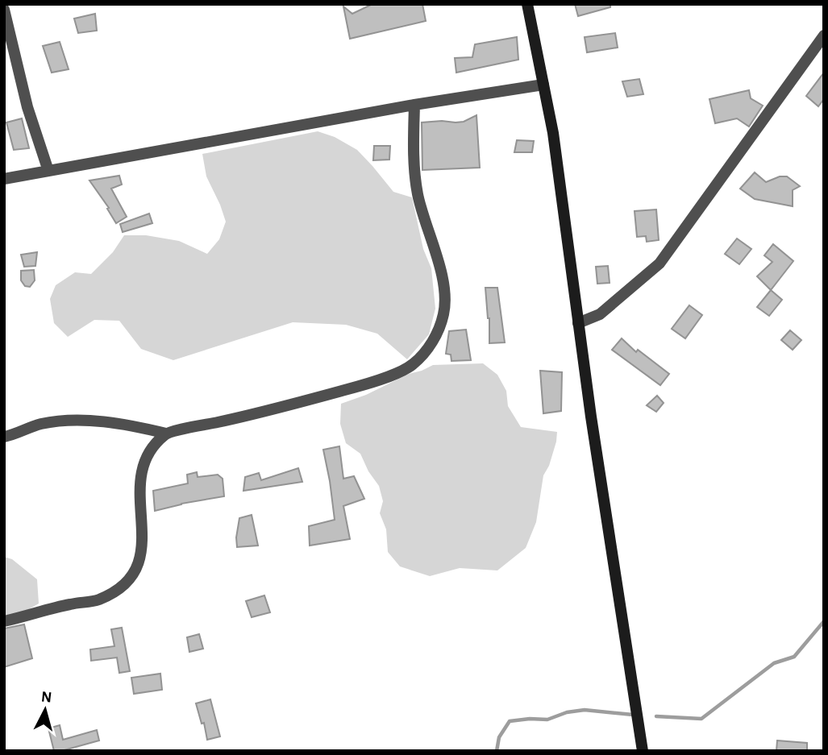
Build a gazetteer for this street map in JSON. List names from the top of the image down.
{
  "north": "top"
}
